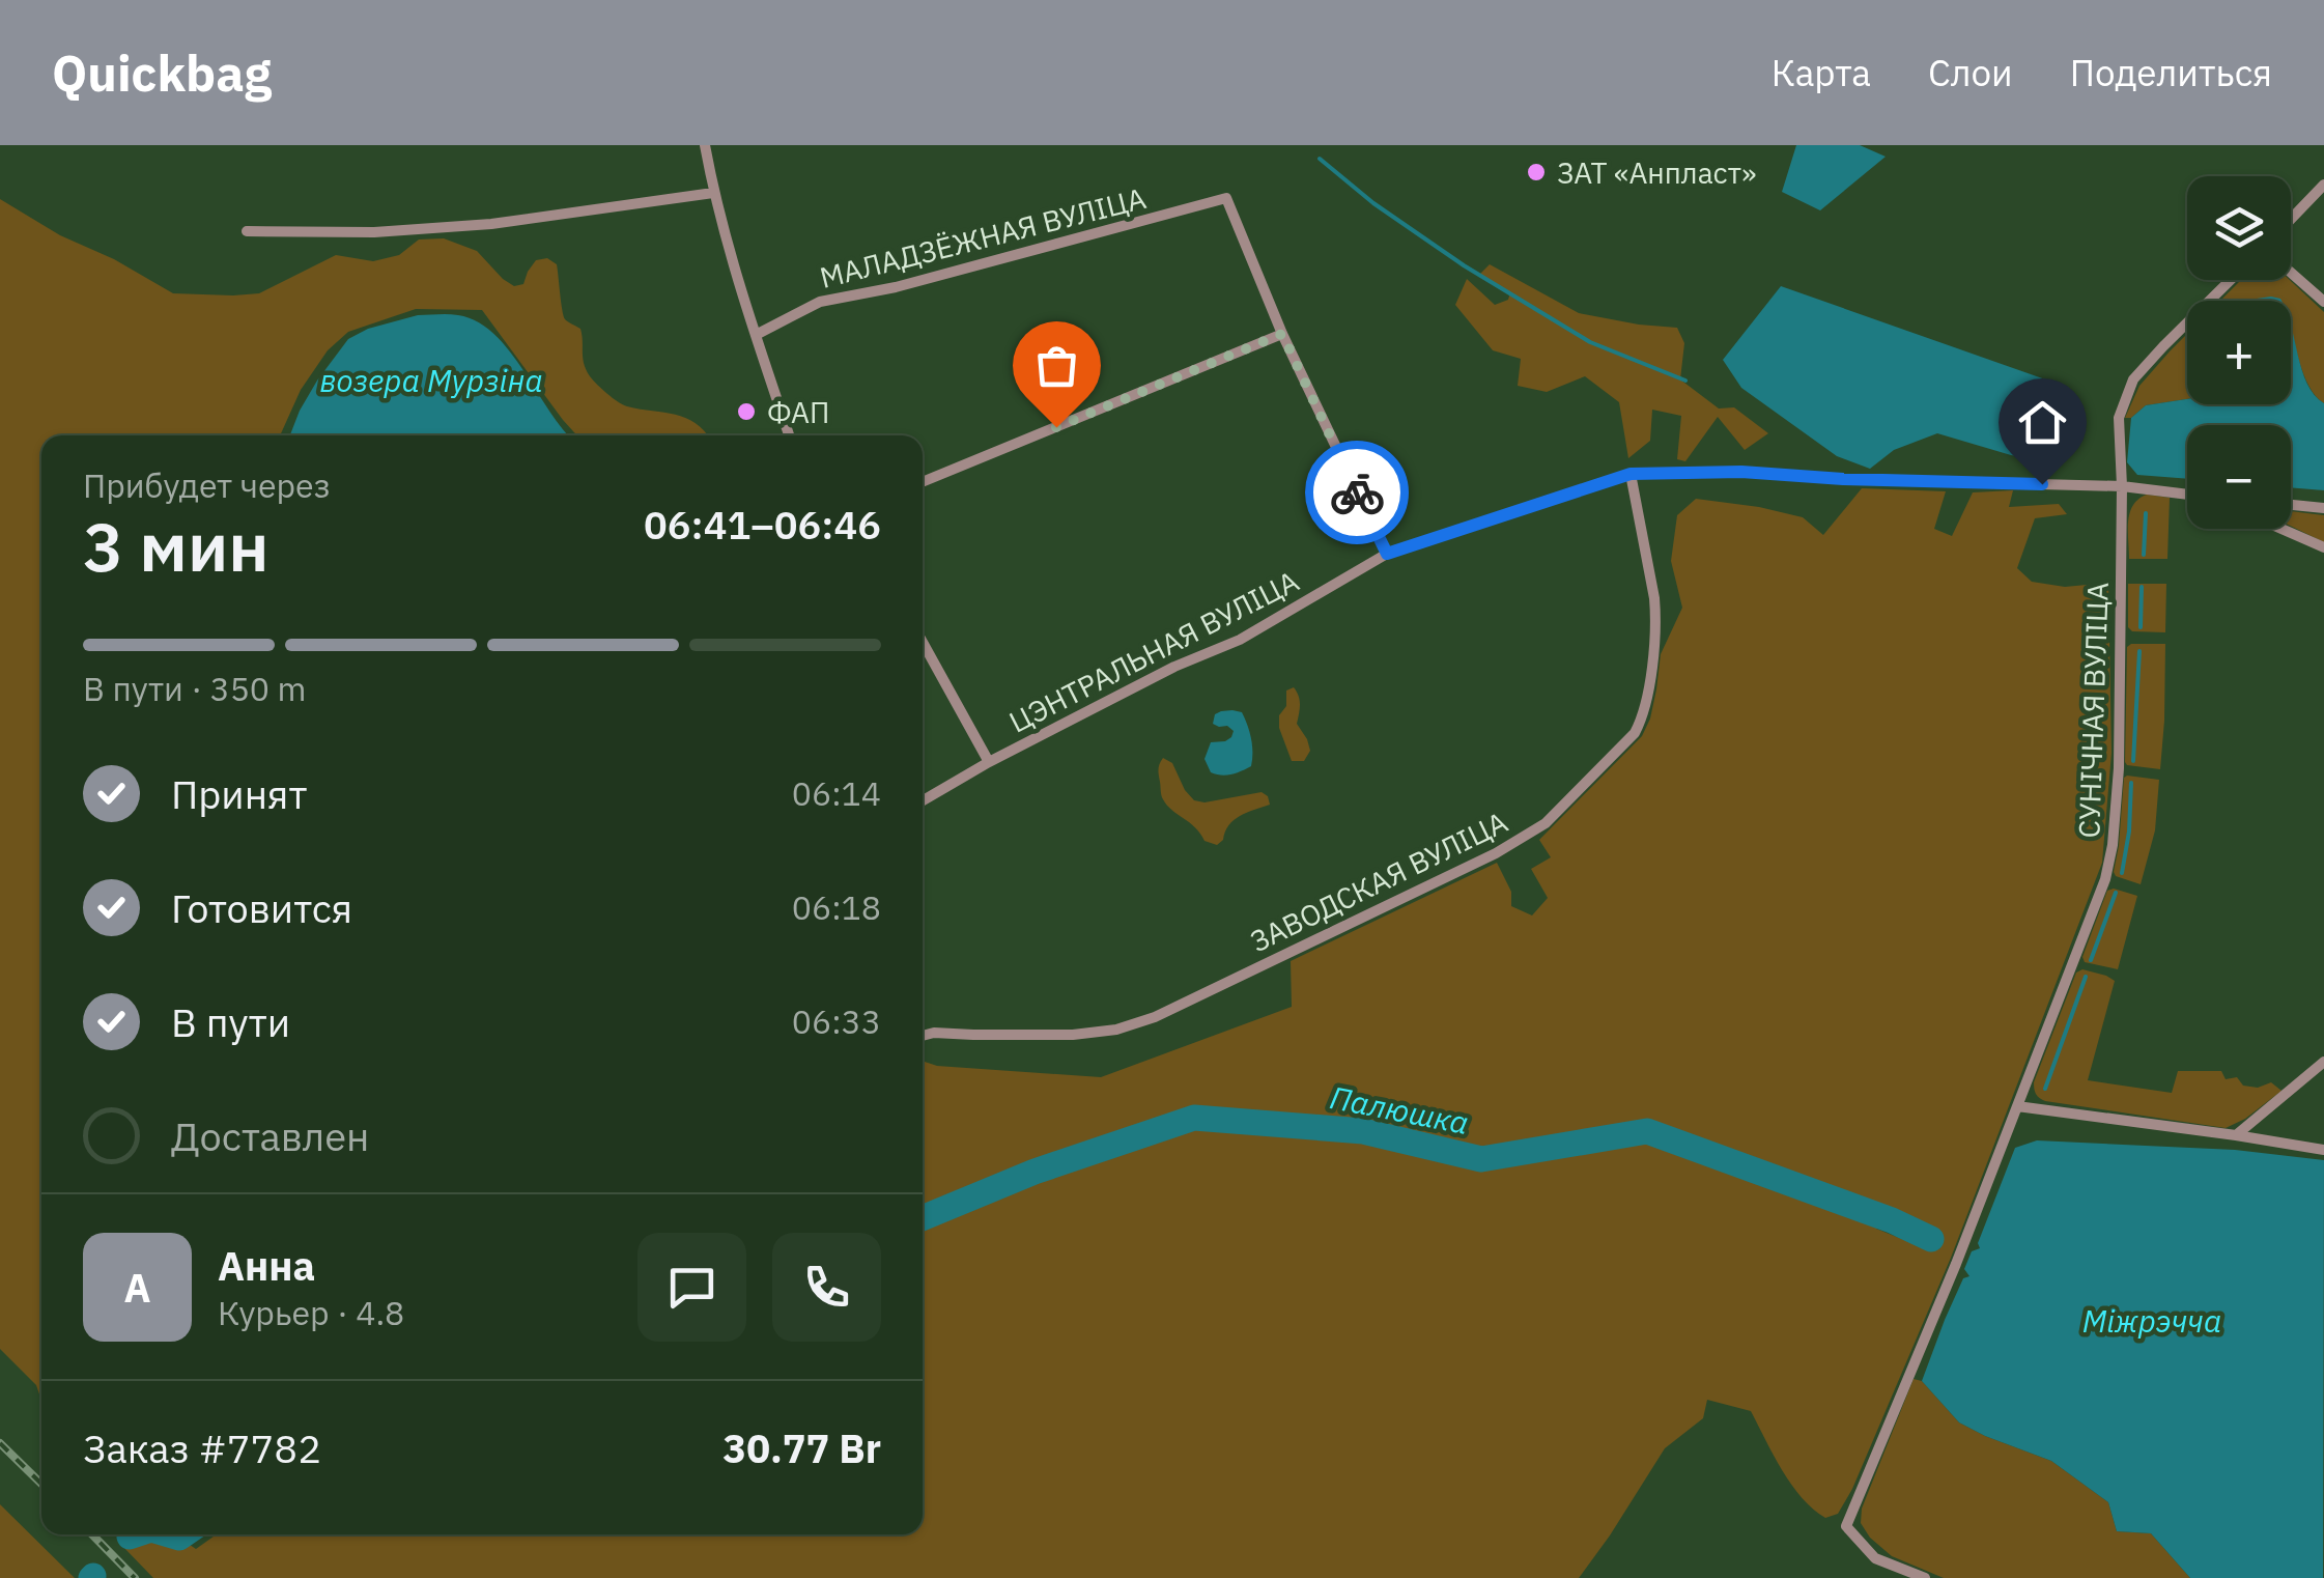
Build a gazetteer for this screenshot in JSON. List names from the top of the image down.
{
  "streets": {
    "street": [
      "МАЛАДЗЁЖНАЯ ВУЛІЦА",
      "ЦЭНТРАЛЬНАЯ ВУЛІЦА",
      "СУНІЧНАЯ ВУЛІЦА",
      "ЗАВОДСКАЯ ВУЛІЦА"
    ]
  },
  "crossings": [
    ["ЦЭНТРАЛЬНАЯ ВУЛІЦА", "СУНІЧНАЯ ВУЛІЦА"],
    ["ЦЭНТРАЛЬНАЯ ВУЛІЦА", "ЗАВОДСКАЯ ВУЛІЦА"]
  ],
  "water": ["возера Мурзіна", "Палюшка", "Міжрэчча"],
  "places": ["ЗАТ «Анпласт»", "ФАП"],
  "page": {
    "header": "Quickbag",
    "nav": ["Карта", "Слои", "Поделиться"],
    "map_buttons": ["+", "−"],
    "heading": ["3 мин", "Прибудет через", "06:41–06:46"],
    "panel": [
      "Анна",
      "Курьер · 4.8",
      "Заказ #7782",
      "30.77 Br"
    ],
    "bar": "В пути · 350 m",
    "list": [
      ["Принят", "06:14"],
      ["Готовится", "06:18"],
      ["В пути", "06:33"],
      "Доставлен"
    ],
    "round": "А"
  }
}
